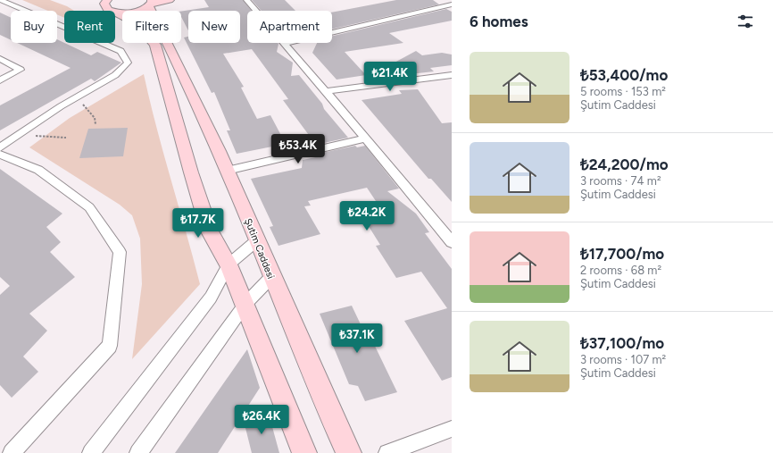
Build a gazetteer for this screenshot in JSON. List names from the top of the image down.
{
  "streets": {
    "main road": ["Şutim Caddesi"]
  },
  "page": {
    "heading": "6 homes",
    "chip": [
      "Buy",
      "Rent",
      "Filters",
      "New",
      "Apartment"
    ],
    "list": [
      {
        "name": "₺53,400/mo",
        "note": "5 rooms · 153 m² · Şutim Caddesi"
      },
      {
        "name": "₺24,200/mo",
        "note": "3 rooms · 74 m² · Şutim Caddesi"
      },
      {
        "name": "₺17,700/mo",
        "note": "2 rooms · 68 m² · Şutim Caddesi"
      },
      {
        "name": "₺37,100/mo",
        "note": "3 rooms · 107 m² · Şutim Caddesi"
      }
    ],
    "price": [
      "₺21.4K",
      "₺53.4K",
      "₺24.2K",
      "₺17.7K",
      "₺37.1K",
      "₺26.4K"
    ]
  }
}
